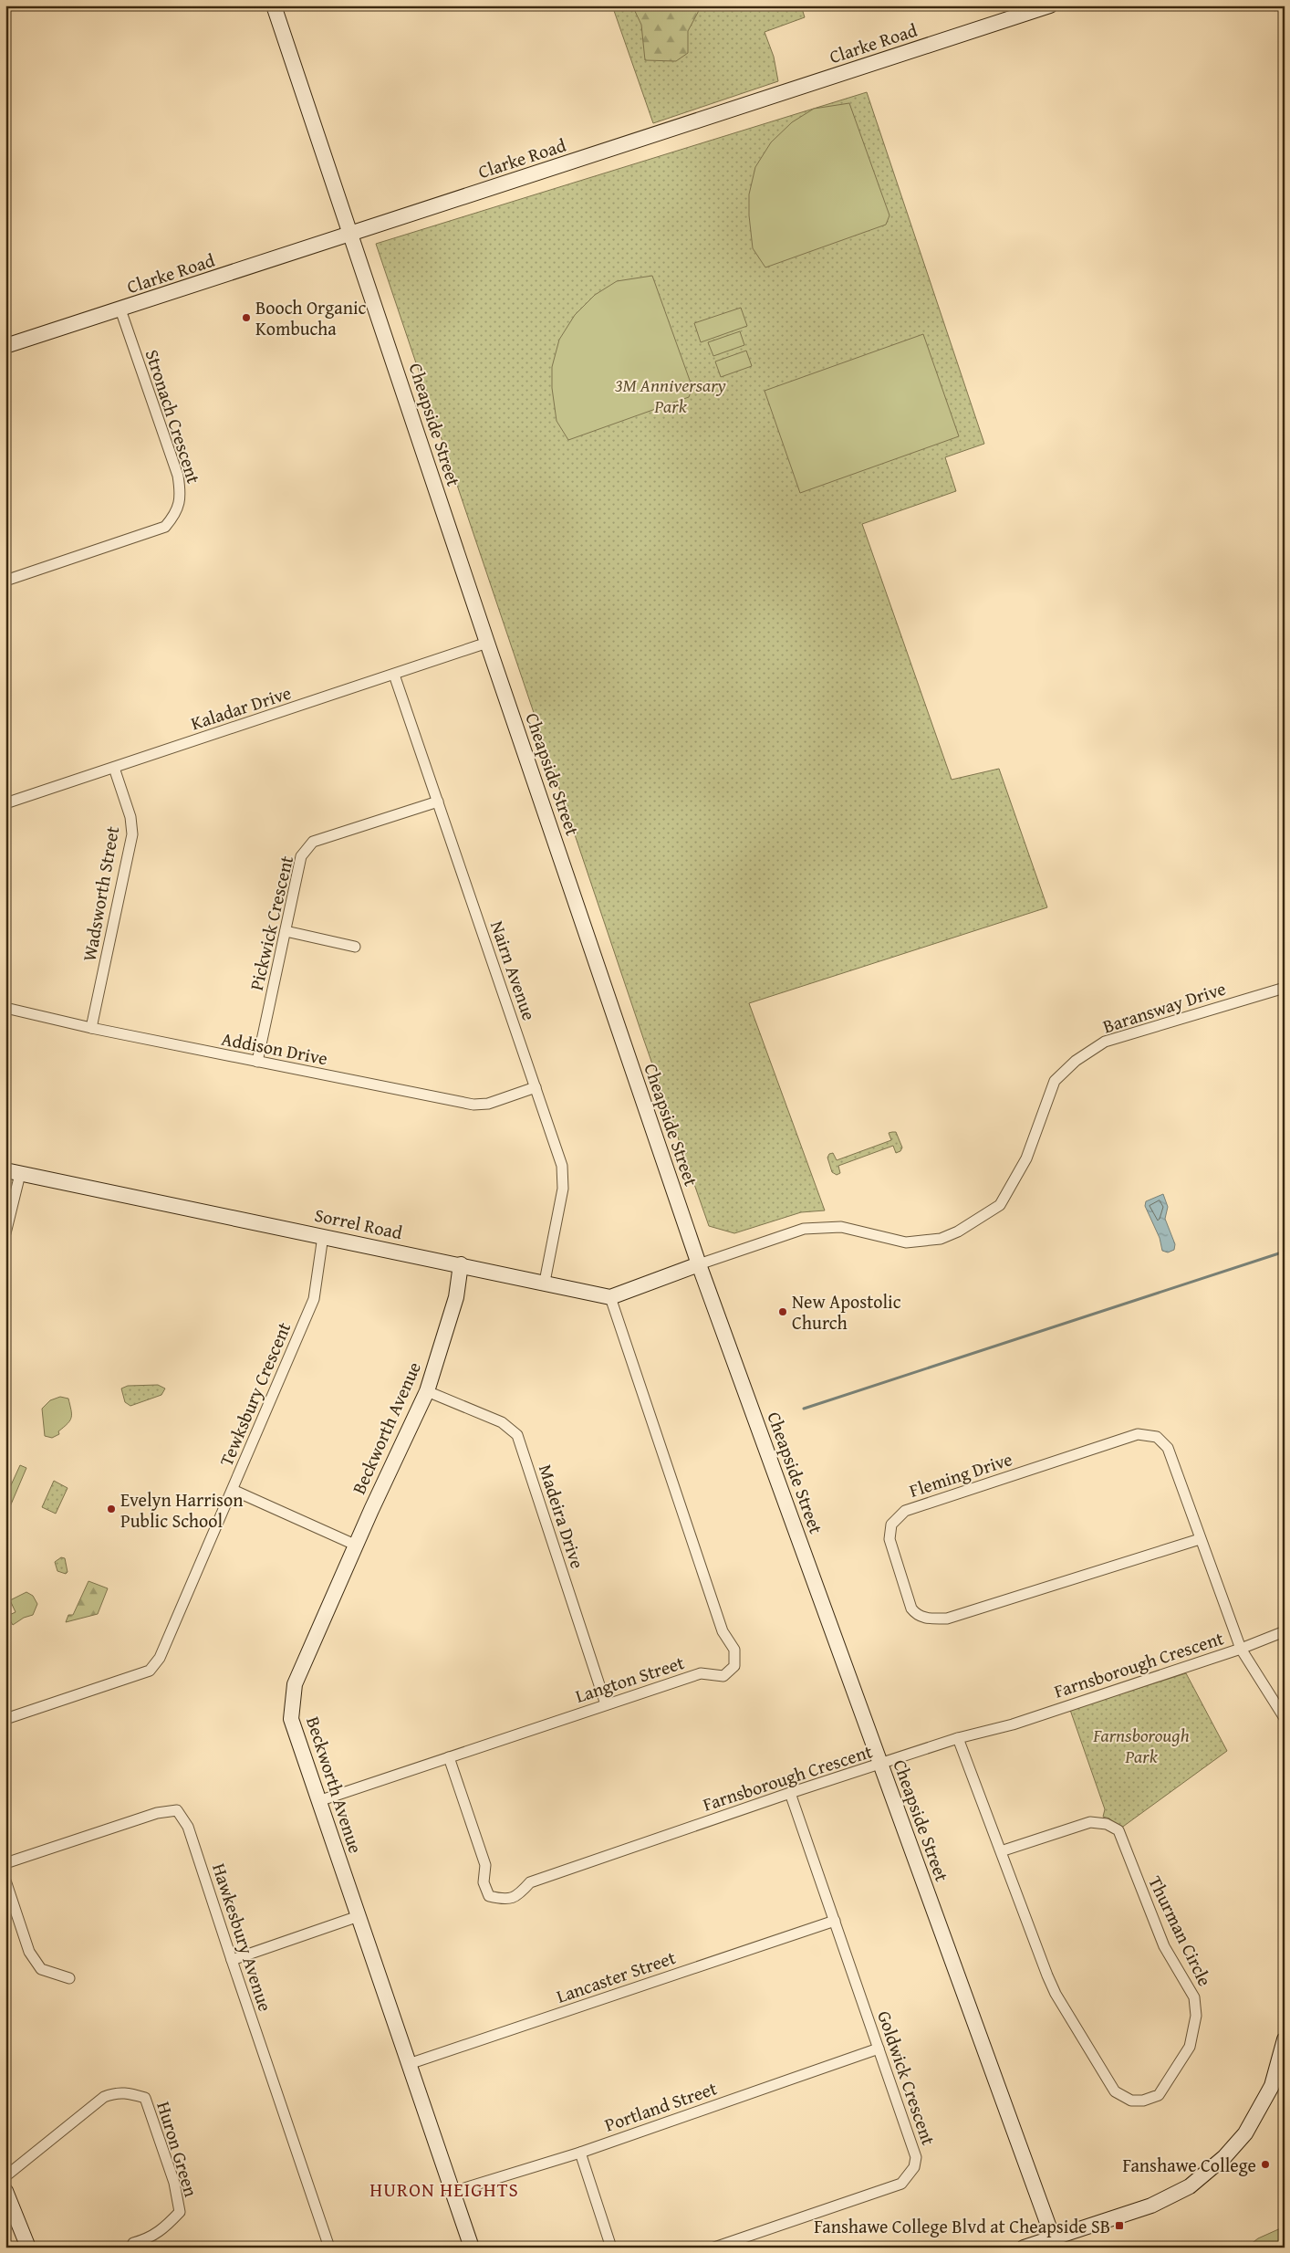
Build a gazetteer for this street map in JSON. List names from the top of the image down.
{
  "streets": {
    "street": [
      "Clarke Road",
      "Stronach Crescent",
      "Cheapside Street",
      "Kaladar Drive",
      "Wadsworth Street",
      "Pickwick Crescent",
      "Nairn Avenue",
      "Baransway Drive",
      "Addison Drive",
      "Sorrel Road",
      "Tewksbury Crescent",
      "Beckworth Avenue",
      "Fleming Drive",
      "Madeira Drive",
      "Farnsborough Crescent",
      "Langton Street",
      "Thurman Circle",
      "Hawkesbury Avenue",
      "Lancaster Street",
      "Goldwick Crescent",
      "Portland Street",
      "Huron Green"
    ]
  },
  "crossings": [
    ["Clarke Road", "Stronach Crescent"],
    ["Clarke Road", "Cheapside Street"],
    ["Cheapside Street", "Kaladar Drive"],
    ["Cheapside Street", "Baransway Drive"],
    ["Cheapside Street", "Farnsborough Crescent"],
    ["Kaladar Drive", "Wadsworth Street"],
    ["Kaladar Drive", "Nairn Avenue"],
    ["Wadsworth Street", "Addison Drive"],
    ["Pickwick Crescent", "Nairn Avenue"],
    ["Pickwick Crescent", "Addison Drive"],
    ["Nairn Avenue", "Addison Drive"],
    ["Nairn Avenue", "Sorrel Road"],
    ["Sorrel Road", "Tewksbury Crescent"],
    ["Sorrel Road", "Beckworth Avenue"],
    ["Sorrel Road", "Langton Street"],
    ["Beckworth Avenue", "Madeira Drive"],
    ["Beckworth Avenue", "Langton Street"],
    ["Beckworth Avenue", "Lancaster Street"],
    ["Beckworth Avenue", "Portland Street"],
    ["Fleming Drive", "Farnsborough Crescent"],
    ["Madeira Drive", "Langton Street"],
    ["Farnsborough Crescent", "Langton Street"],
    ["Farnsborough Crescent", "Thurman Circle"],
    ["Farnsborough Crescent", "Goldwick Crescent"],
    ["Lancaster Street", "Goldwick Crescent"],
    ["Goldwick Crescent", "Portland Street"]
  ],
  "districts": ["HURON HEIGHTS"],
  "parks": ["3M Anniversary Park", "Farnsborough Park"],
  "places": {
    "other": [
      "Booch Organic Kombucha",
      "New Apostolic Church",
      "Evelyn Harrison Public School",
      "Fanshawe College"
    ],
    "transit": ["Fanshawe College Blvd at Cheapside SB"]
  }
}
